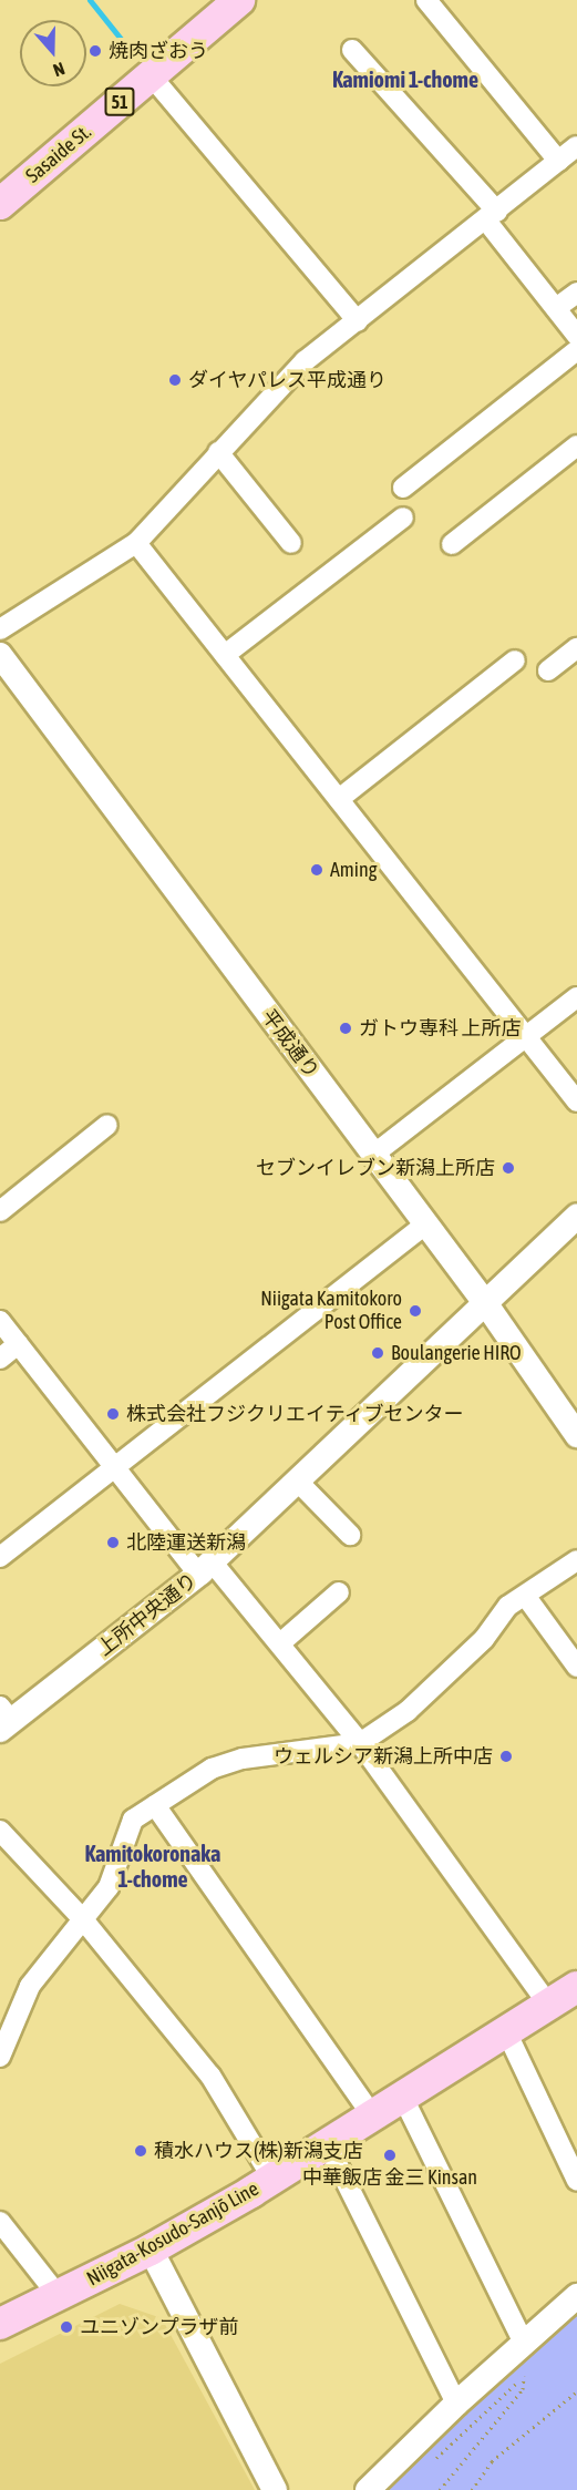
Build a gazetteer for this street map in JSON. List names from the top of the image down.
{
  "streets": {
    "main road": ["51", "Sasaide St.", "Niigata-Kosudo-Sanjō Line"],
    "street": ["平成通り", "上所中央通り"]
  },
  "crossings": [
    ["平成通り", "上所中央通り"]
  ],
  "districts": ["Kamiomi 1-chome", "Kamitokoronaka 1-chome"],
  "places": [
    "焼肉ざおう",
    "ダイヤパレス平成通り",
    "Aming",
    "ガトウ専科 上所店",
    "セブンイレブン新潟上所店",
    "Niigata Kamitokoro Post Office",
    "Boulangerie HIRO",
    "株式会社フジクリエイティブセンター",
    "北陸運送新潟",
    "ウェルシア新潟上所中店",
    "積水ハウス(株)新潟支店",
    "中華飯店 金三 Kinsan",
    "ユニゾンプラザ前"
  ],
  "north": "bottom"
}
